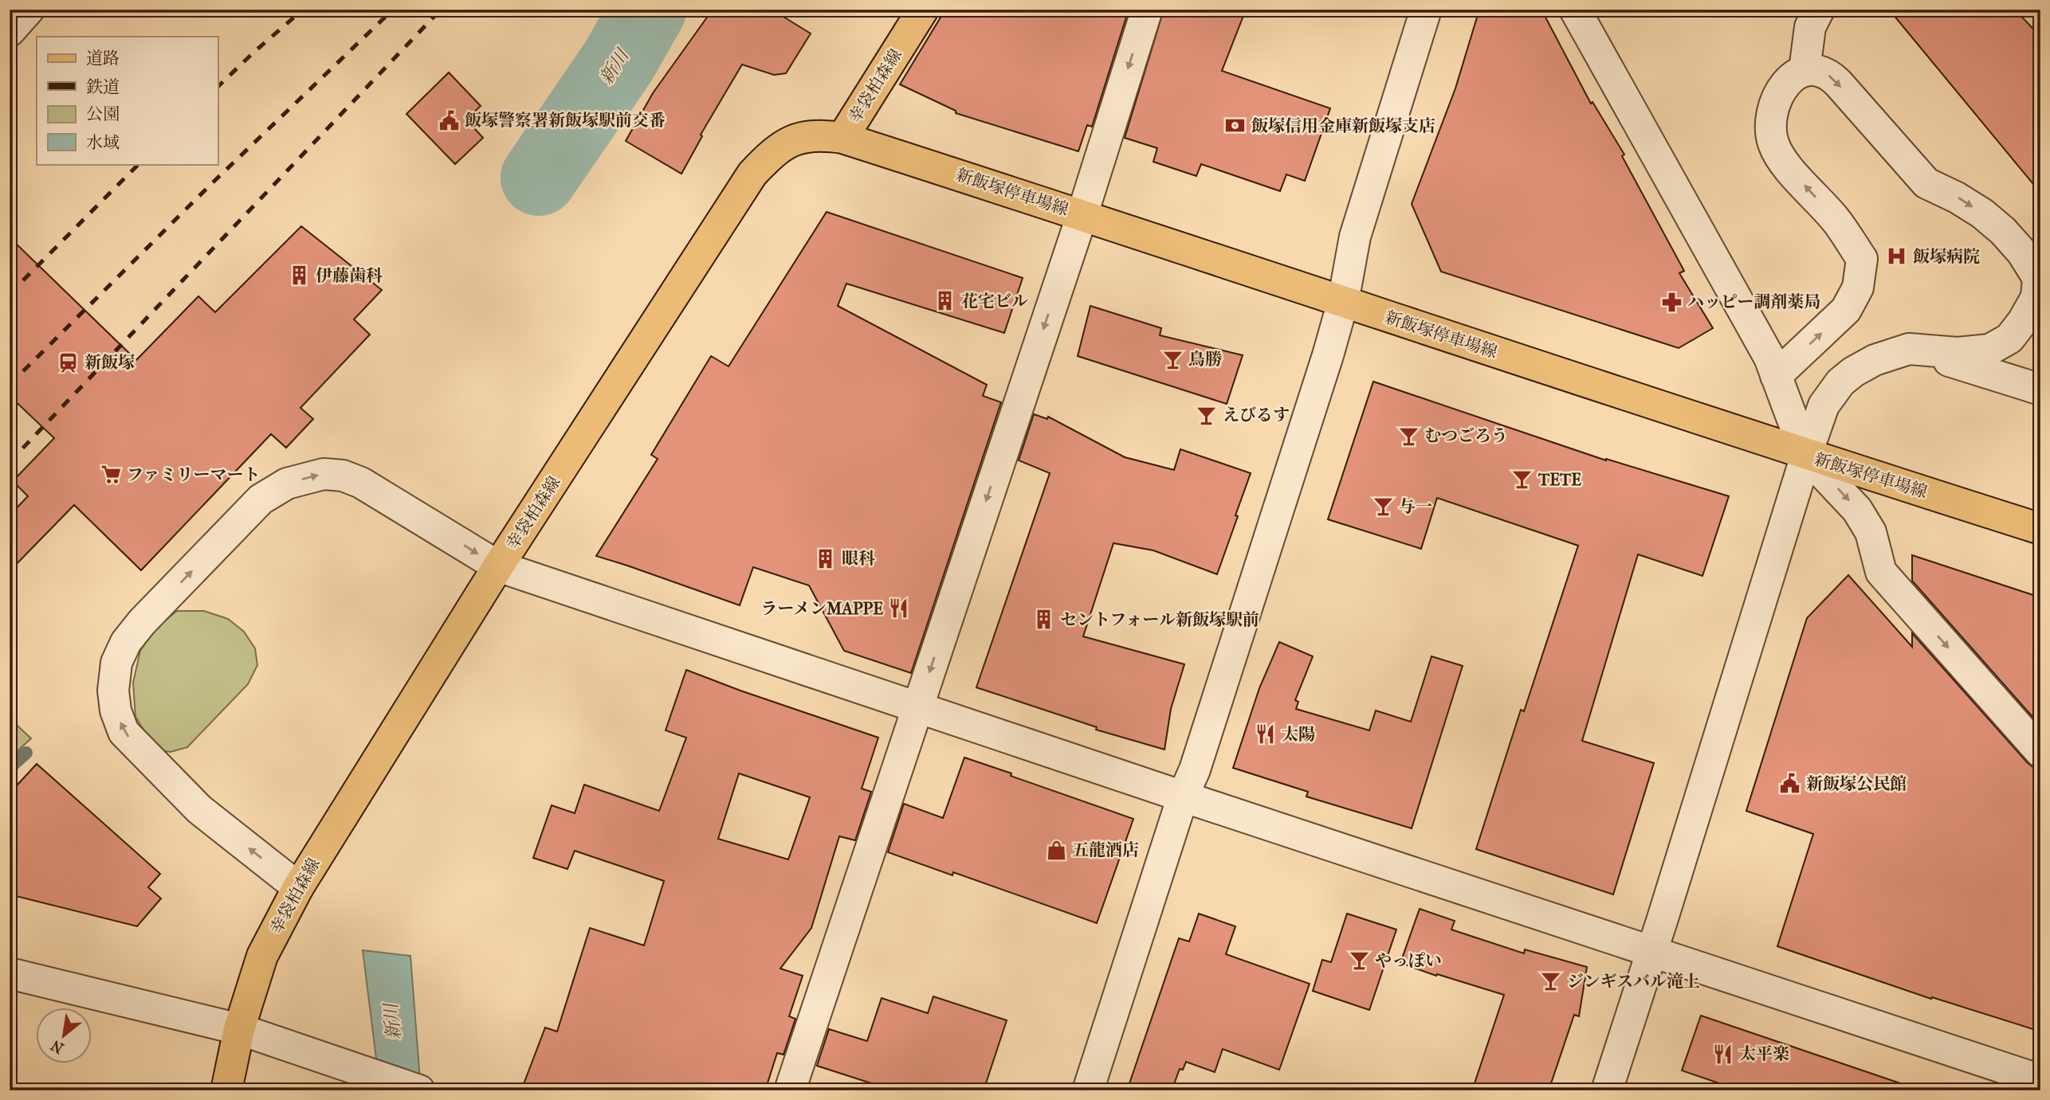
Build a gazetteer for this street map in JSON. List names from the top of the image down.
{
  "streets": {
    "main road": ["幸袋柏森線", "新飯塚停車場線"]
  },
  "crossings": [
    ["幸袋柏森線", "新飯塚停車場線"]
  ],
  "water": ["新川"],
  "places": {
    "public building": ["飯塚警察署新飯塚駅前交番", "新飯塚公民館"],
    "bank": ["飯塚信用金庫新飯塚支店"],
    "hospital": ["飯塚病院"],
    "building": [
      "伊藤歯科",
      "花宅ビル",
      "眼科",
      "セントフォール新飯塚駅前"
    ],
    "pharmacy": ["ハッピー調剤薬局"],
    "bar": [
      "鳥勝",
      "えびるす",
      "むつごろう",
      "TETE",
      "与一",
      "やっぽい",
      "ジンギスバル滝上"
    ],
    "station": ["新飯塚"],
    "supermarket": ["ファミリーマート"],
    "restaurant": ["ラーメンMAPPE", "太陽", "太平楽"],
    "shop": ["五龍酒店"]
  },
  "legend": [
    "道路",
    "鉄道",
    "公園",
    "水域"
  ],
  "north": "bottom left"
}
